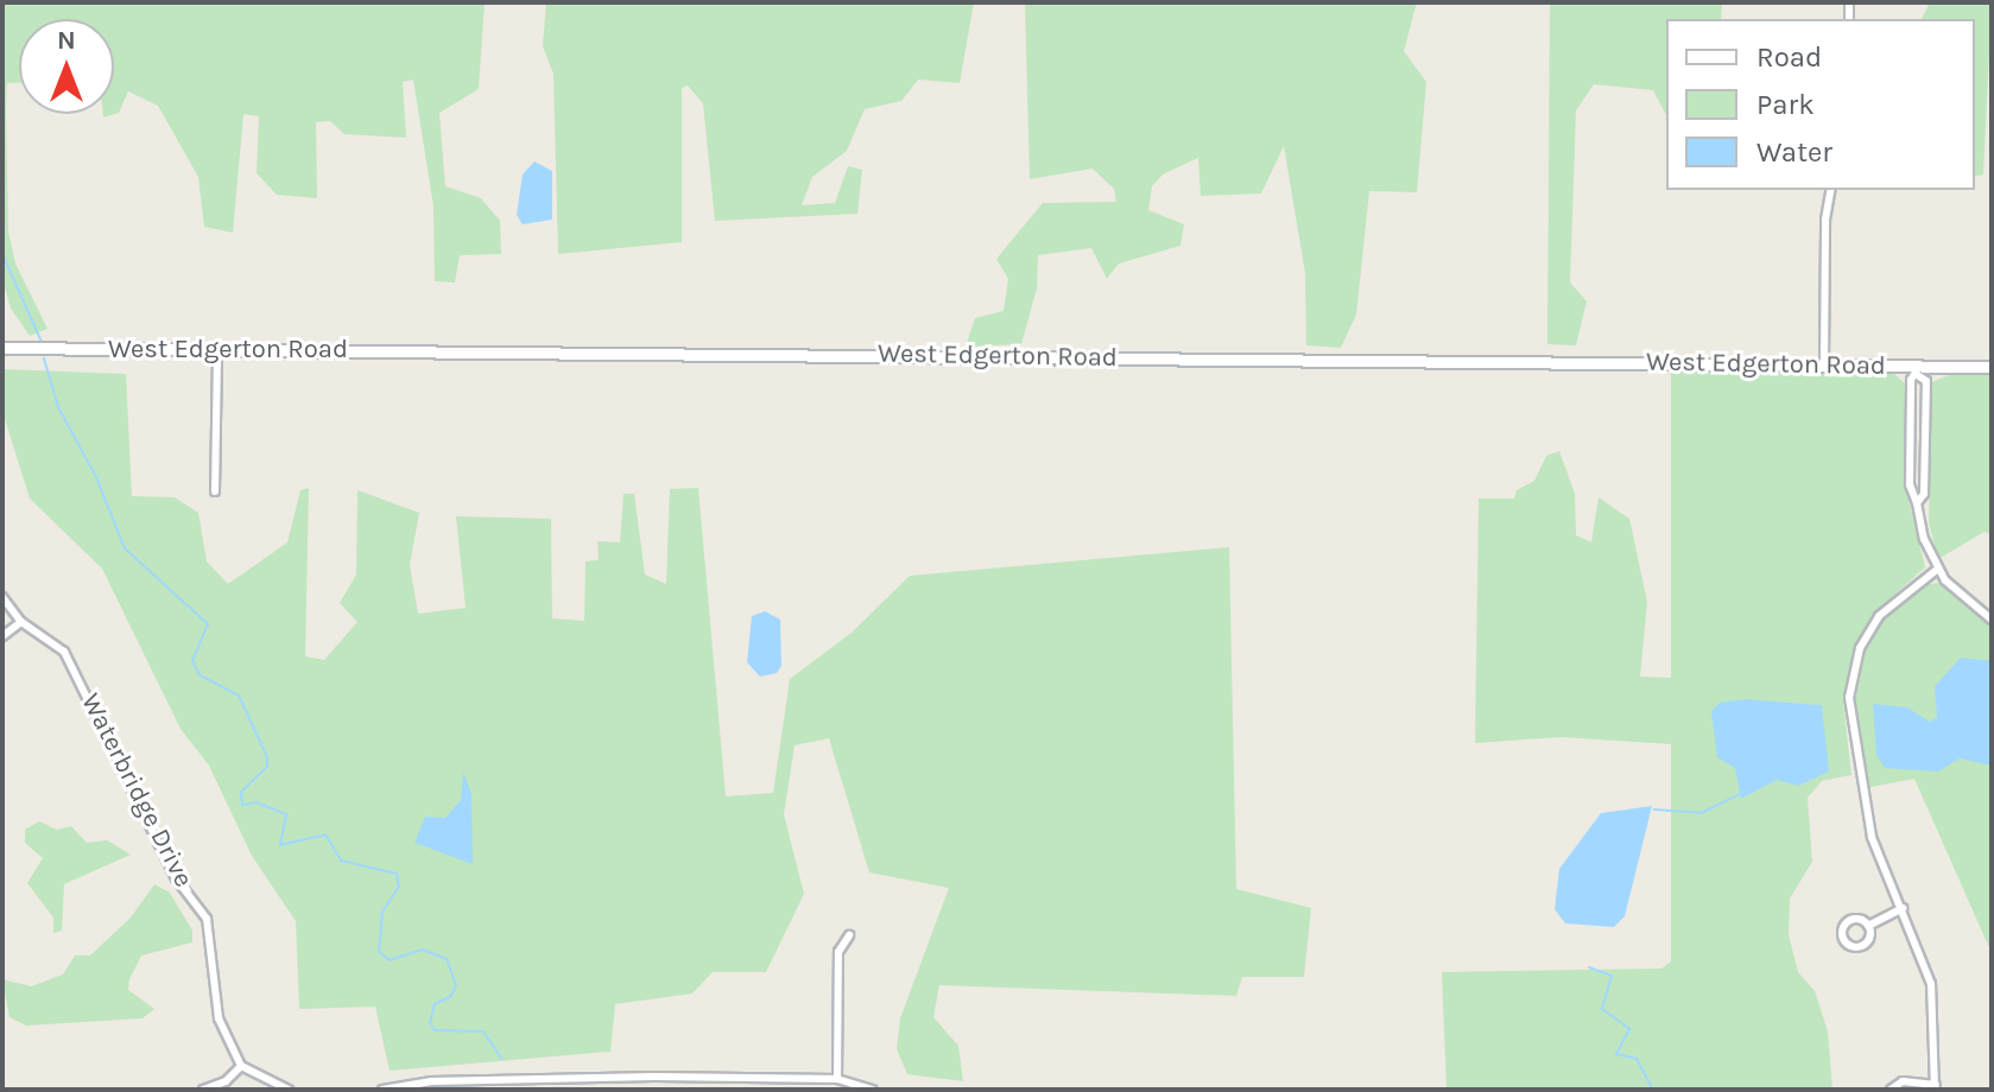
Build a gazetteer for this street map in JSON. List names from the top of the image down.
{
  "streets": {
    "street": ["West Edgerton Road", "Waterbridge Drive"]
  },
  "legend": ["Road", "Park", "Water"],
  "north": "top"
}
